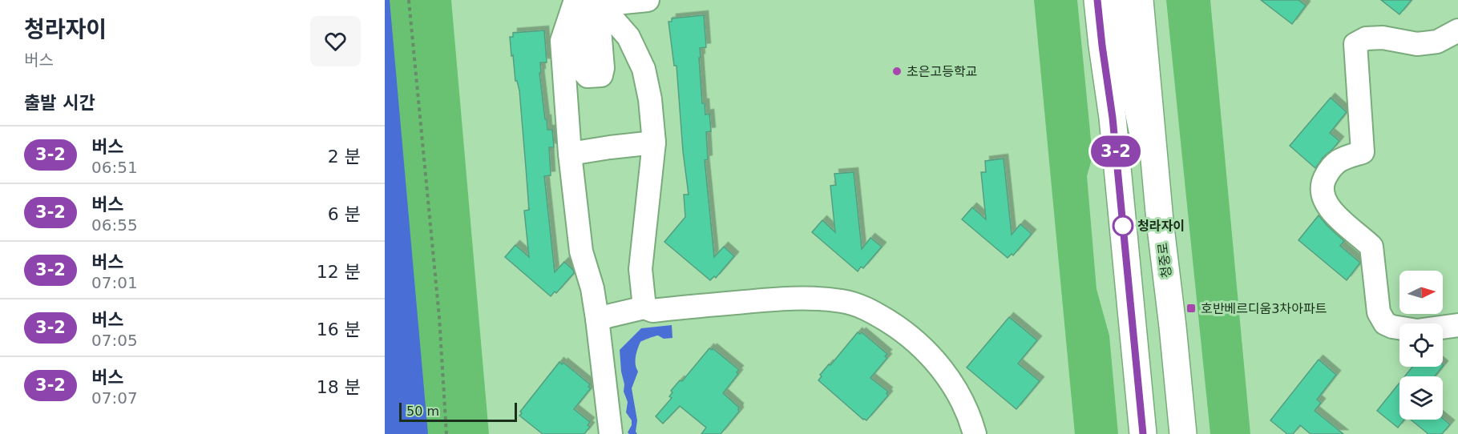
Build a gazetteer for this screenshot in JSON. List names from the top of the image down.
{
  "streets": {
    "main road": ["청중로"]
  },
  "places": {
    "other": ["초은고등학교", "청라자이"],
    "transit": ["호반베르디움3차아파트"]
  },
  "lines": ["bus line 3-2"],
  "scale_bar": "50 m",
  "north": "right",
  "page": {
    "heading": [
      ["청라자이", "버스"],
      "출발 시간"
    ],
    "on_map": "3-2",
    "list": [
      {
        "mark": "3-2",
        "name": "버스",
        "note": "06:51",
        "value": "2 분"
      },
      {
        "mark": "3-2",
        "name": "버스",
        "note": "06:55",
        "value": "6 분"
      },
      {
        "mark": "3-2",
        "name": "버스",
        "note": "07:01",
        "value": "12 분"
      },
      {
        "mark": "3-2",
        "name": "버스",
        "note": "07:05",
        "value": "16 분"
      },
      {
        "mark": "3-2",
        "name": "버스",
        "note": "07:07",
        "value": "18 분"
      }
    ],
    "scale": "50 m"
  }
}
